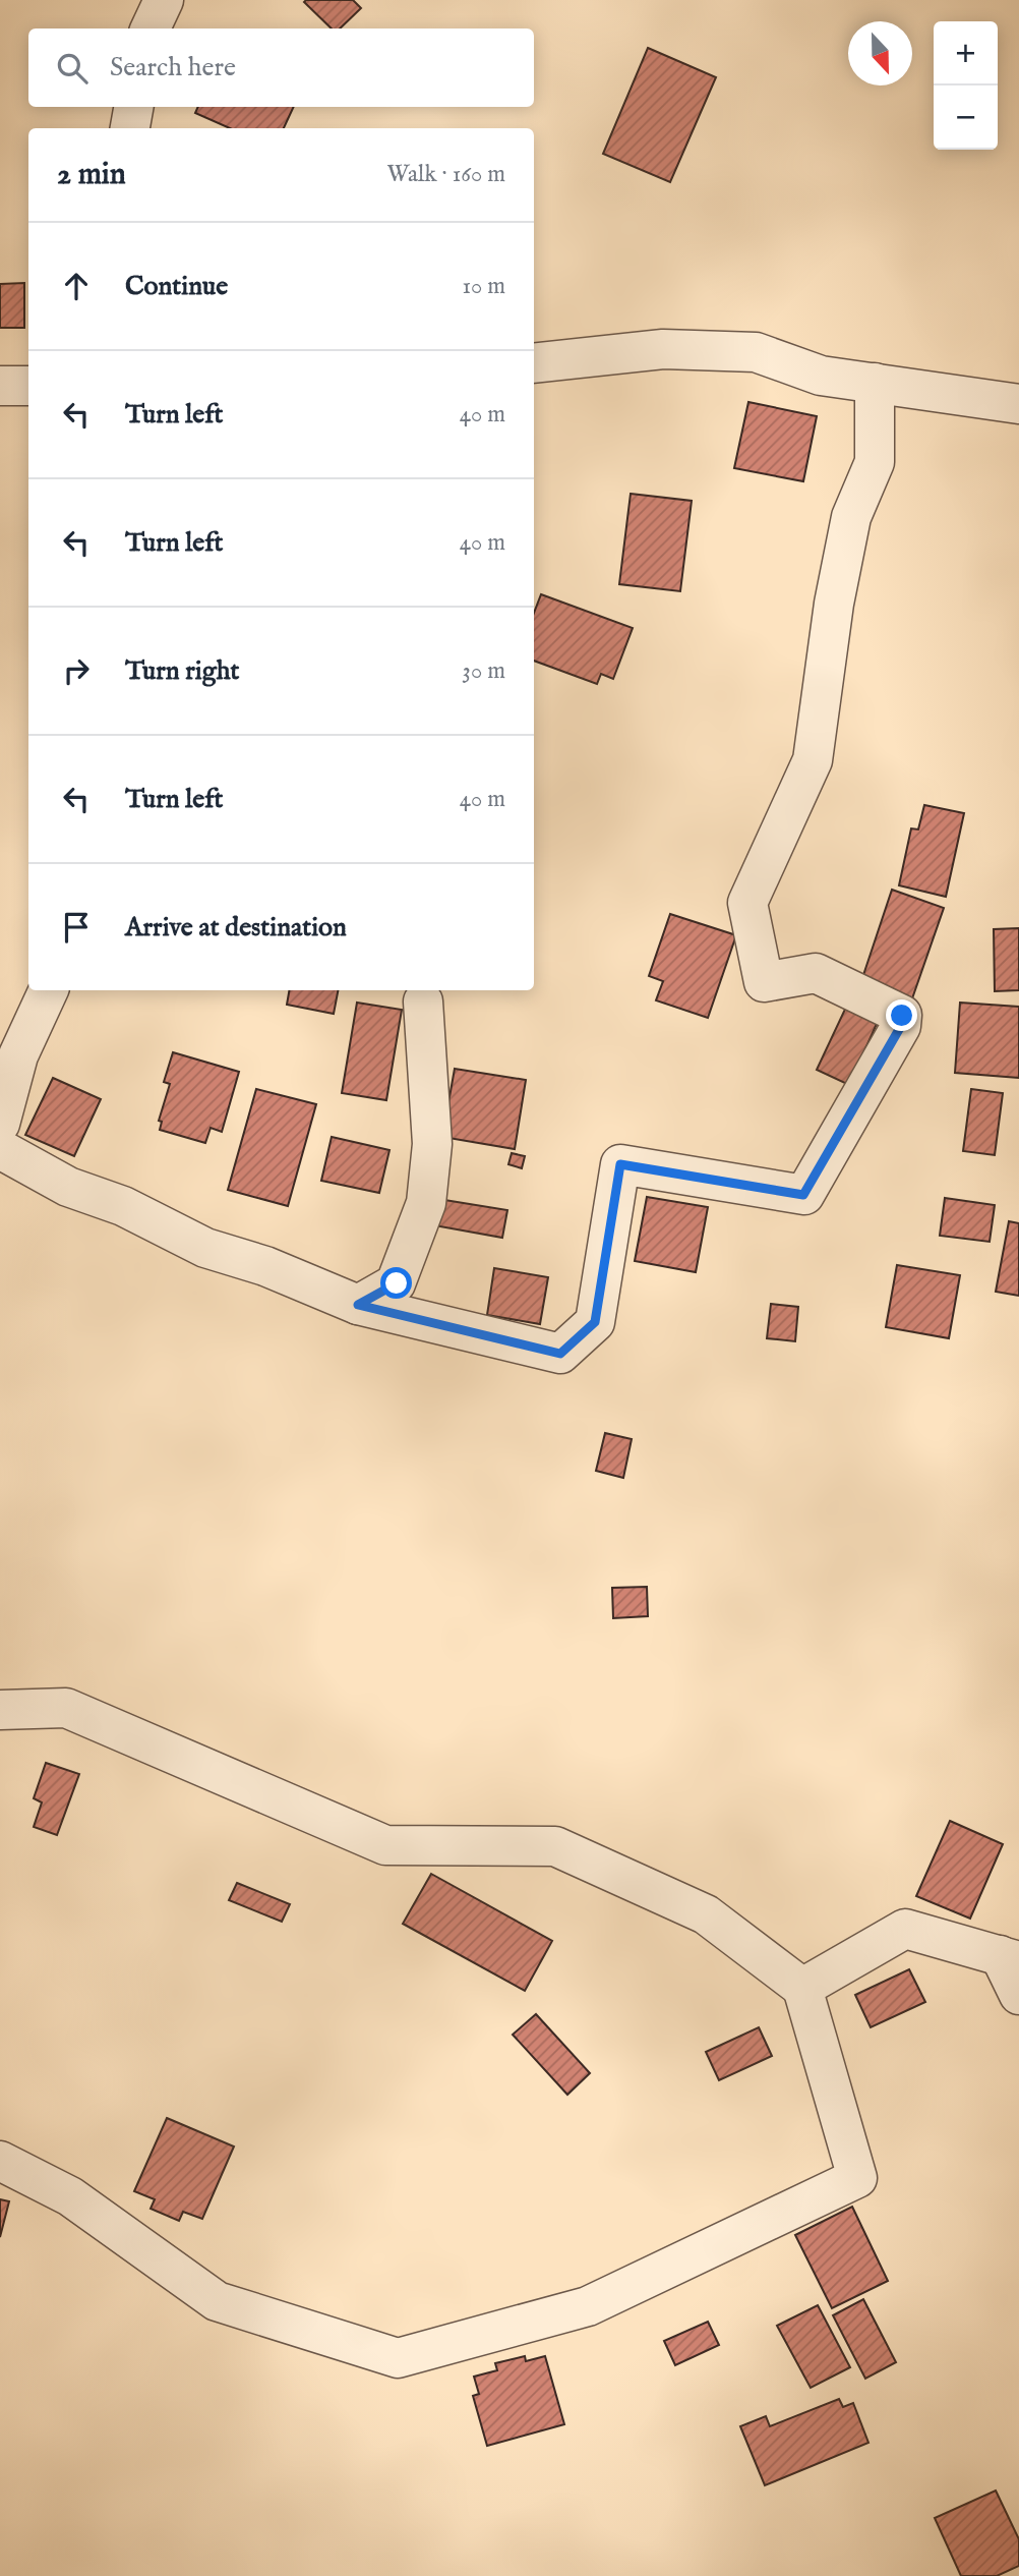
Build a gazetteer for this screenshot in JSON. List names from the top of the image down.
{
  "north": "bottom",
  "page": {
    "map_buttons": ["+", "−"],
    "search": "Search here",
    "heading": ["2 min", "Walk · 160 m"],
    "list": [
      ["Continue", "10 m"],
      ["Turn left", "40 m"],
      ["Turn left", "40 m"],
      ["Turn right", "30 m"],
      ["Turn left", "40 m"],
      "Arrive at destination"
    ]
  }
}
